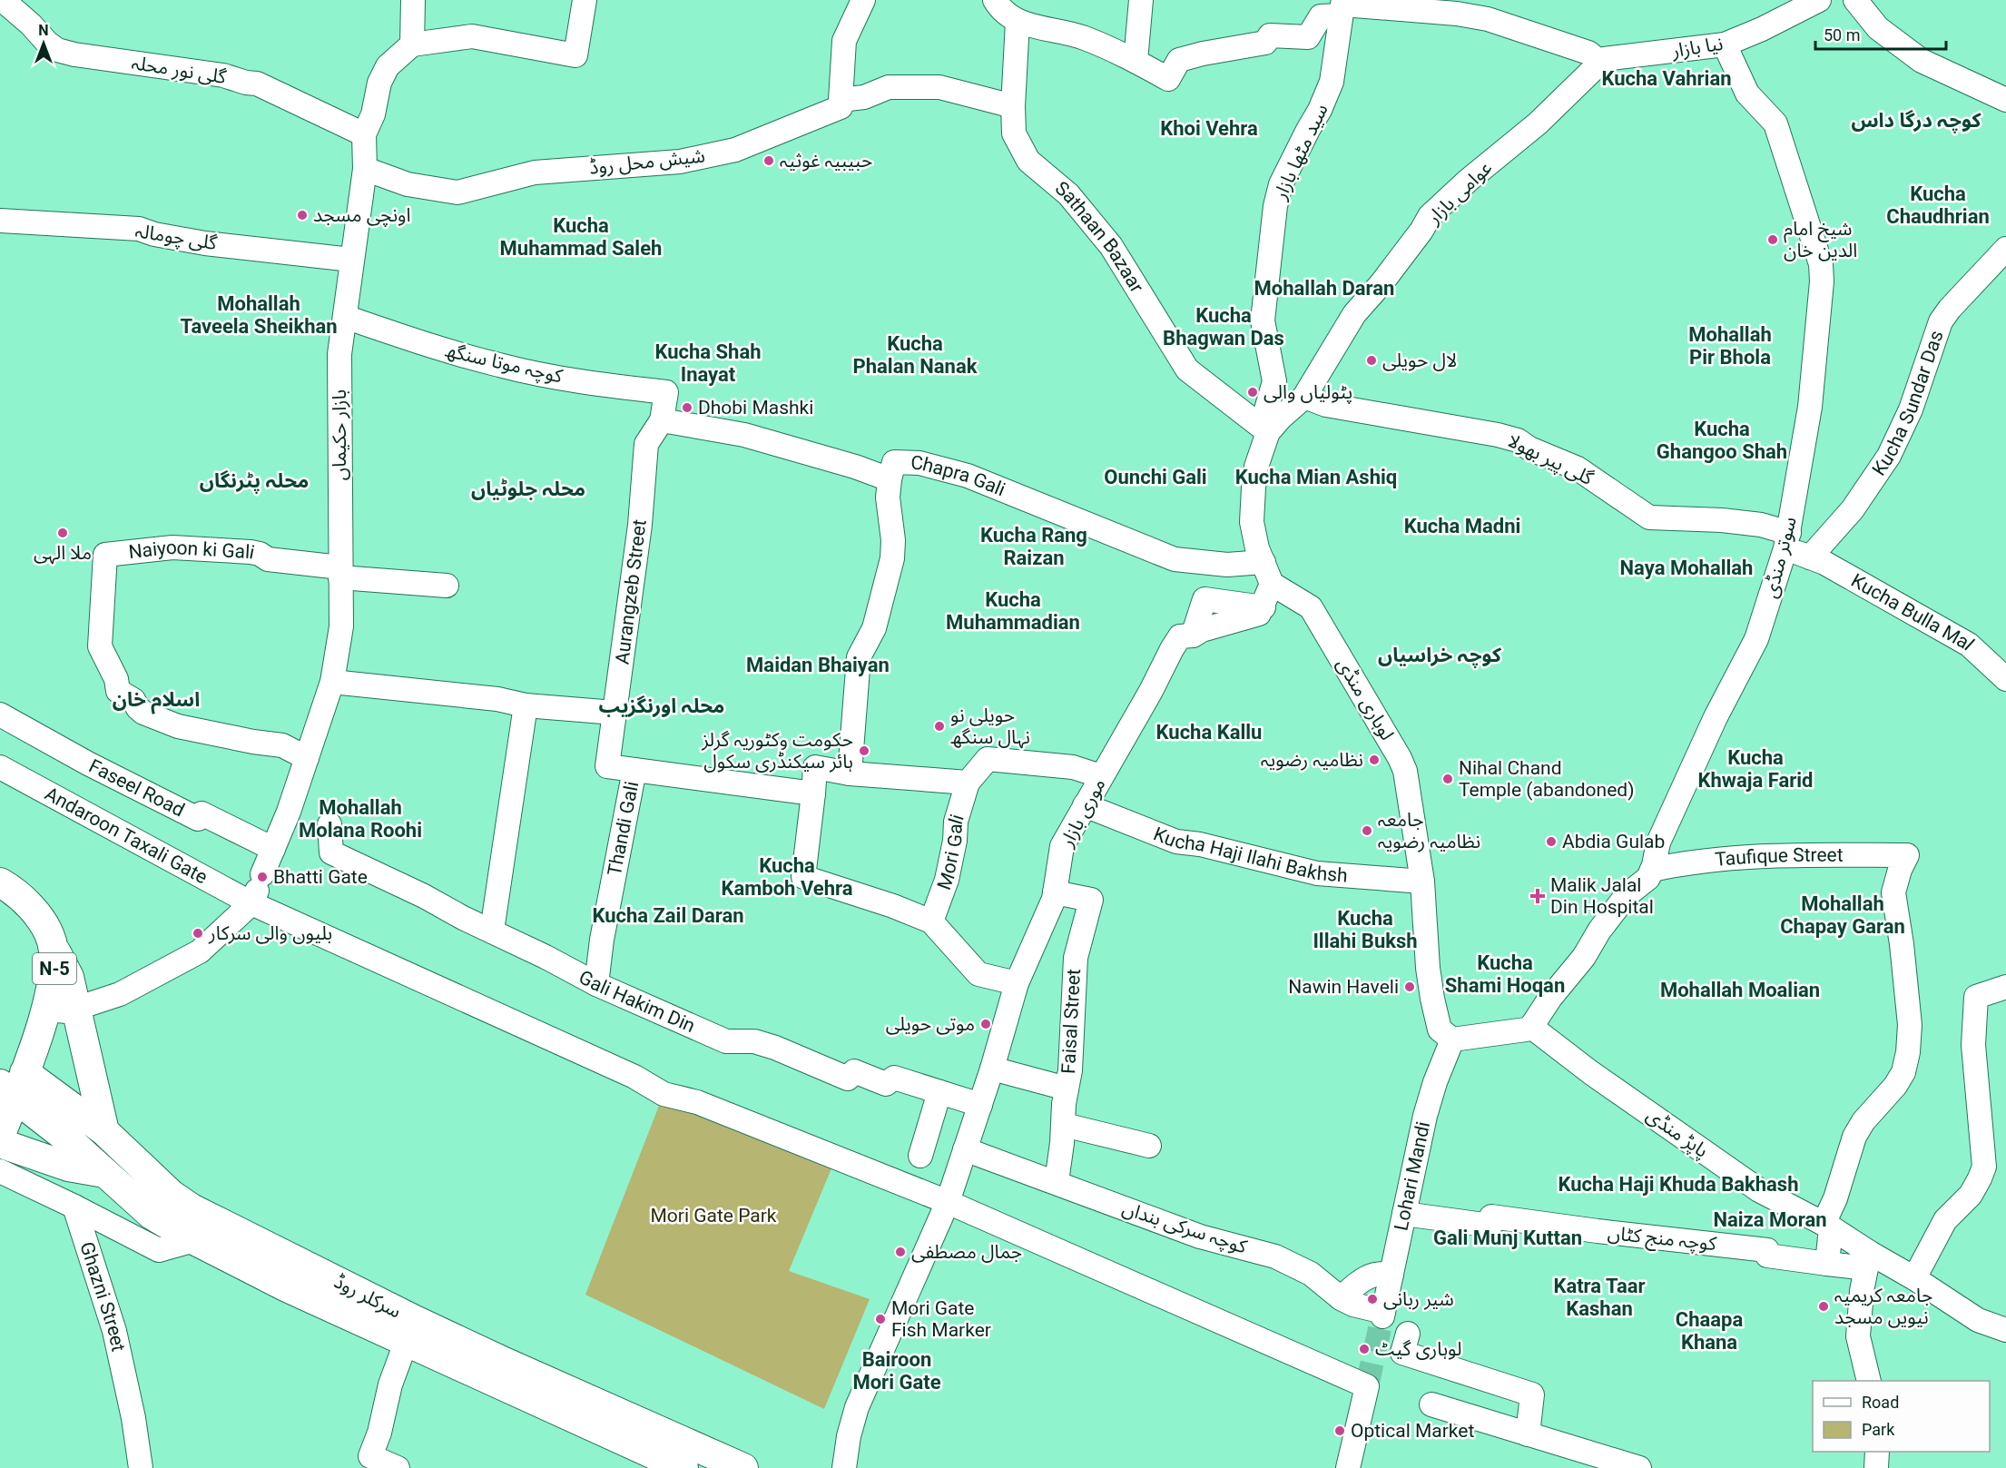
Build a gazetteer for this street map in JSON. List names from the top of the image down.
{
  "streets": {
    "main road": ["N-5", "سرکلر روڈ"],
    "street": [
      "نیا بازار",
      "گلی نور محلہ",
      "سید مٹھا بازار",
      "شیش محل روڈ",
      "عوامی بازار",
      "گلی چومالہ",
      "Sathaan Bazaar",
      "کوچہ موتا سنگھ",
      "Kucha Sundar Das",
      "بازار حکیماں",
      "گلی پیر بھولا",
      "Chapra Gali",
      "Naiyoon ki Gali",
      "سوتر منڈی",
      "Aurangzeb Street",
      "Kucha Bulla Mal",
      "لوہاری منڈی",
      "Faseel Road",
      "موری بازار",
      "Thandi Gali",
      "Andaroon Taxali Gate",
      "Mori Gali",
      "Kucha Haji Ilahi Bakhsh",
      "Taufique Street",
      "Gali Hakim Din",
      "Faisal Street",
      "پاپڑ منڈی",
      "Lohari Mandi",
      "کوچہ سرکی بنداں",
      "کوچہ منج کٹاں",
      "Ghazni Street"
    ]
  },
  "crossings": [
    ["نیا بازار", "عوامی بازار"],
    ["نیا بازار", "سوتر منڈی"],
    ["گلی نور محلہ", "بازار حکیماں"],
    ["سید مٹھا بازار", "Sathaan Bazaar"],
    ["شیش محل روڈ", "بازار حکیماں"],
    ["عوامی بازار", "گلی پیر بھولا"],
    ["گلی چومالہ", "بازار حکیماں"],
    ["کوچہ موتا سنگھ", "بازار حکیماں"],
    ["کوچہ موتا سنگھ", "Chapra Gali"],
    ["کوچہ موتا سنگھ", "Aurangzeb Street"],
    ["Kucha Sundar Das", "گلی پیر بھولا"],
    ["Kucha Sundar Das", "Kucha Bulla Mal"],
    ["بازار حکیماں", "Naiyoon ki Gali"],
    ["بازار حکیماں", "Faseel Road"],
    ["بازار حکیماں", "Andaroon Taxali Gate"],
    ["گلی پیر بھولا", "سوتر منڈی"],
    ["گلی پیر بھولا", "Kucha Bulla Mal"],
    ["Chapra Gali", "Aurangzeb Street"],
    ["سوتر منڈی", "Taufique Street"],
    ["سوتر منڈی", "پاپڑ منڈی"],
    ["Aurangzeb Street", "Thandi Gali"],
    ["لوہاری منڈی", "موری بازار"],
    ["لوہاری منڈی", "Kucha Haji Ilahi Bakhsh"],
    ["لوہاری منڈی", "Lohari Mandi"],
    ["موری بازار", "Andaroon Taxali Gate"],
    ["موری بازار", "Kucha Haji Ilahi Bakhsh"],
    ["موری بازار", "Gali Hakim Din"],
    ["موری بازار", "Faisal Street"],
    ["موری بازار", "کوچہ سرکی بنداں"],
    ["Thandi Gali", "Gali Hakim Din"],
    ["Taufique Street", "پاپڑ منڈی"],
    ["N-5", "سرکلر روڈ"],
    ["Faisal Street", "کوچہ سرکی بنداں"],
    ["Lohari Mandi", "کوچہ سرکی بنداں"],
    ["Lohari Mandi", "کوچہ منج کٹاں"]
  ],
  "districts": [
    "Kucha Vahrian",
    "کوچہ درگا داس",
    "Khoi Vehra",
    "Kucha Chaudhrian",
    "Kucha Muhammad Saleh",
    "Mohallah Daran",
    "Mohallah Taveela Sheikhan",
    "Kucha Bhagwan Das",
    "Mohallah Pir Bhola",
    "Kucha Phalan Nanak",
    "Kucha Shah Inayat",
    "Kucha Ghangoo Shah",
    "Ounchi Gali",
    "Kucha Mian Ashiq",
    "محلہ پٹرنگاں",
    "محلہ جلوٹیاں",
    "Kucha Madni",
    "Kucha Rang Raizan",
    "Naya Mohallah",
    "Kucha Muhammadian",
    "کوچہ خراسیاں",
    "Maidan Bhaiyan",
    "اسلام خان",
    "محلہ اورنگزیب",
    "Kucha Kallu",
    "Kucha Khwaja Farid",
    "Mohallah Molana Roohi",
    "Kucha Kamboh Vehra",
    "Mohallah Chapay Garan",
    "Kucha Zail Daran",
    "Kucha Illahi Buksh",
    "Kucha Shami Hoqan",
    "Mohallah Moalian",
    "Kucha Haji Khuda Bakhash",
    "Naiza Moran",
    "Gali Munj Kuttan",
    "Katra Taar Kashan",
    "Chaapa Khana",
    "Bairoon Mori Gate"
  ],
  "parks": ["Mori Gate Park"],
  "places": {
    "other": [
      "حبیبیہ غوثیہ",
      "اونچی مسجد",
      "شیخ امام الدین خان",
      "لال حویلی",
      "پٹولیاں والی",
      "Dhobi Mashki",
      "ملا الہی",
      "حویلی نو نہال سنگھ",
      "حکومت وکٹوریہ گرلز ہائر سیکنڈری سکول",
      "نظامیہ رضویہ",
      "Nihal Chand Temple (abandoned)",
      "جامعہ نظامیہ رضویہ",
      "Abdia Gulab",
      "Bhatti Gate",
      "بلیوں والی سرکار",
      "Nawin Haveli",
      "موتی حویلی",
      "جمال مصطفی",
      "شیر ربانی",
      "جامعہ کریمیہ نیویں مسجد",
      "Mori Gate Fish Marker",
      "لوہاری گیٹ",
      "Optical Market"
    ],
    "health": ["Malik Jalal Din Hospital"]
  },
  "legend": ["Road", "Park"],
  "scale_bar": "50 m",
  "north": "top"
}
